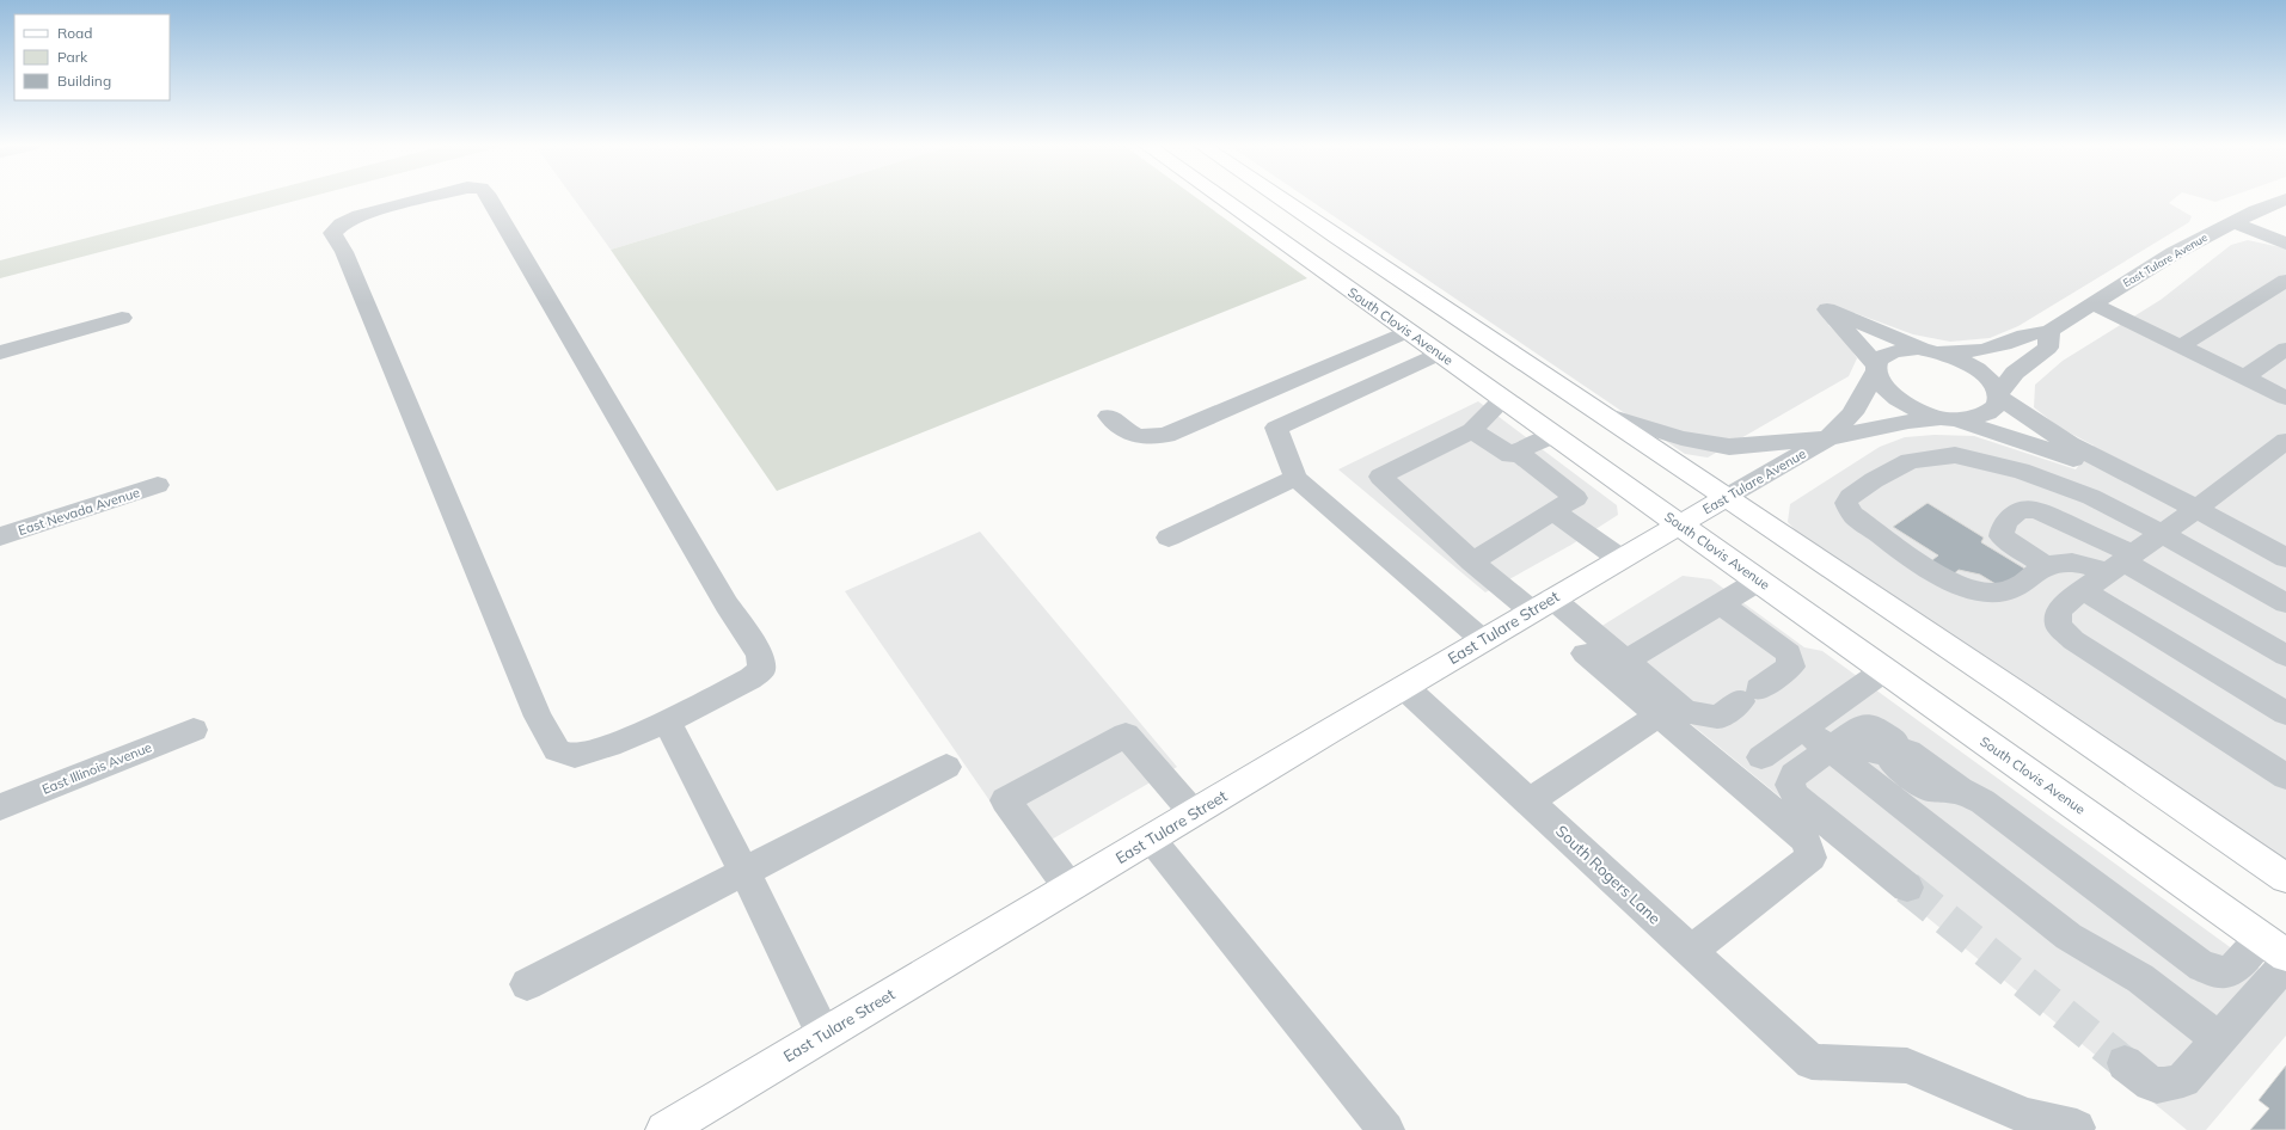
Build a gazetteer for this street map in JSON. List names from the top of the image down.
{
  "streets": {
    "main road": ["East Tulare Avenue", "South Clovis Avenue", "East Tulare Street"],
    "street": ["East Nevada Avenue", "East Illinois Avenue", "South Rogers Lane"]
  },
  "crossings": [
    ["East Tulare Avenue", "South Clovis Avenue"],
    ["East Tulare Avenue", "East Tulare Street"],
    ["South Clovis Avenue", "East Tulare Street"],
    ["East Tulare Street", "South Rogers Lane"]
  ],
  "legend": ["Road", "Park", "Building"]
}
